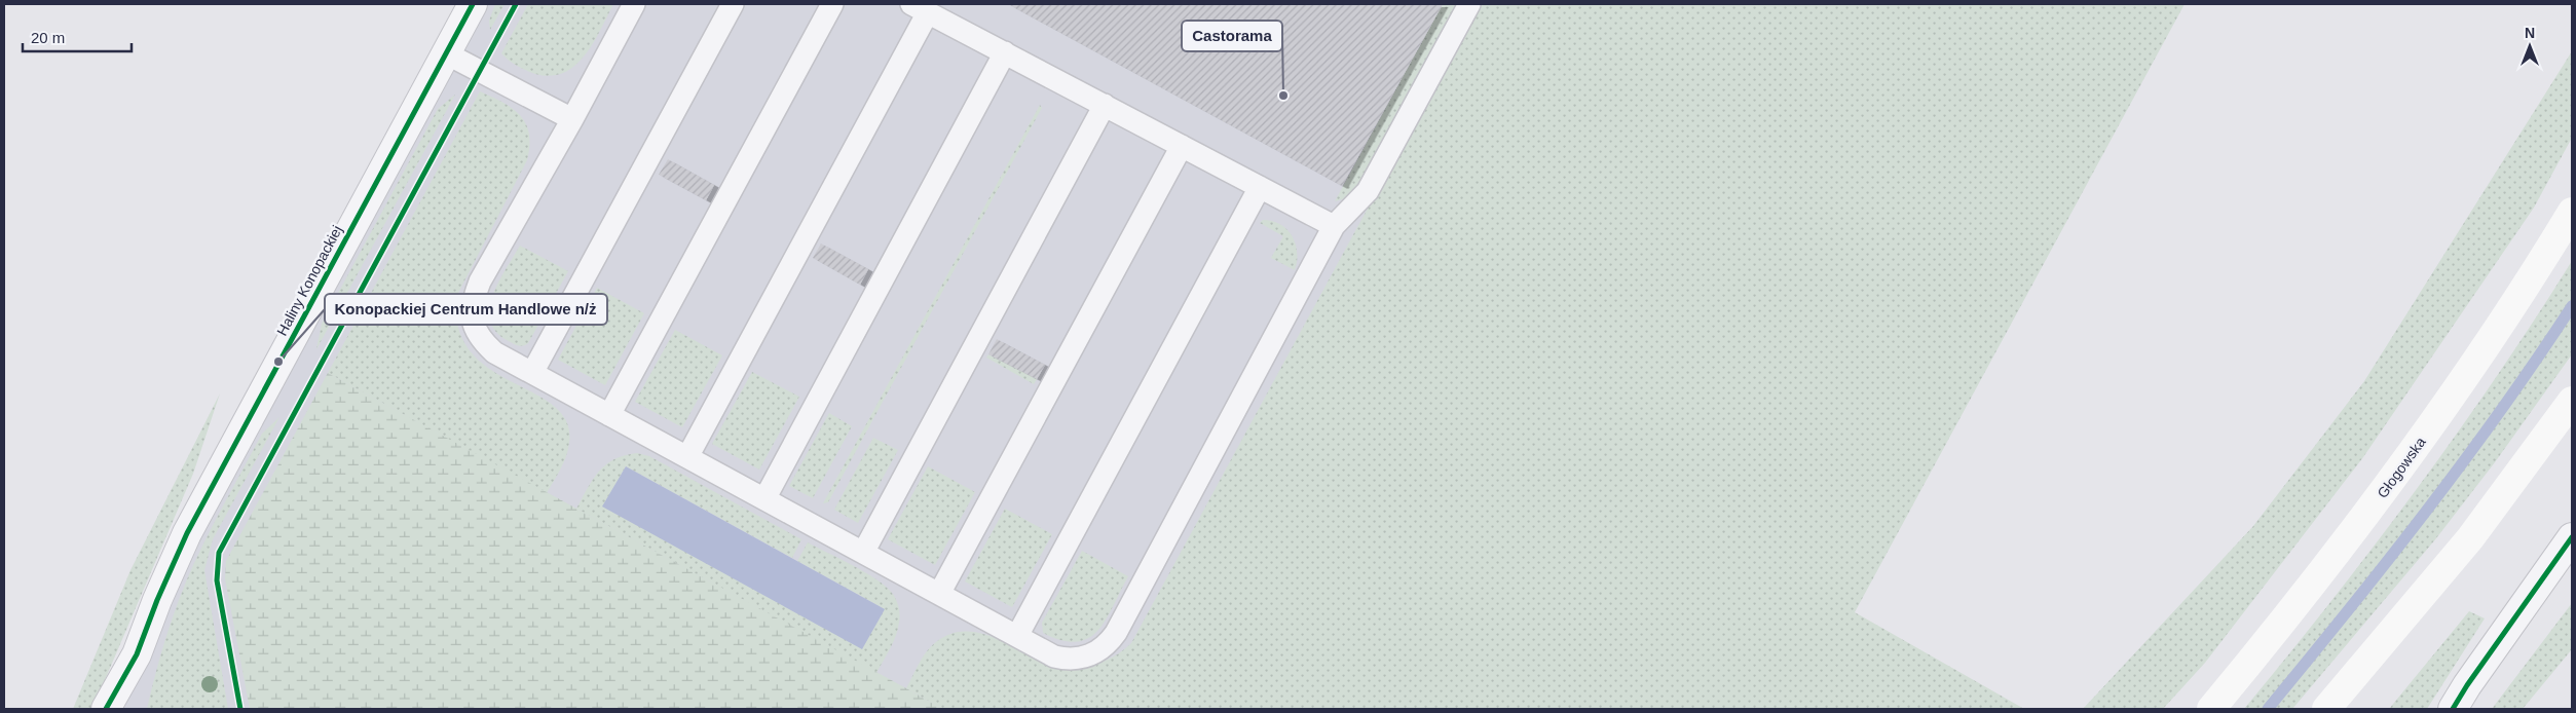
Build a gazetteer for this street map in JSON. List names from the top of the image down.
{
  "streets": {
    "main road": ["Głogowska"],
    "street": ["Haliny Konopackiej"]
  },
  "places": ["Castorama", "Konopackiej Centrum Handlowe n/ż"],
  "scale_bar": "20 m",
  "north": "top"
}
